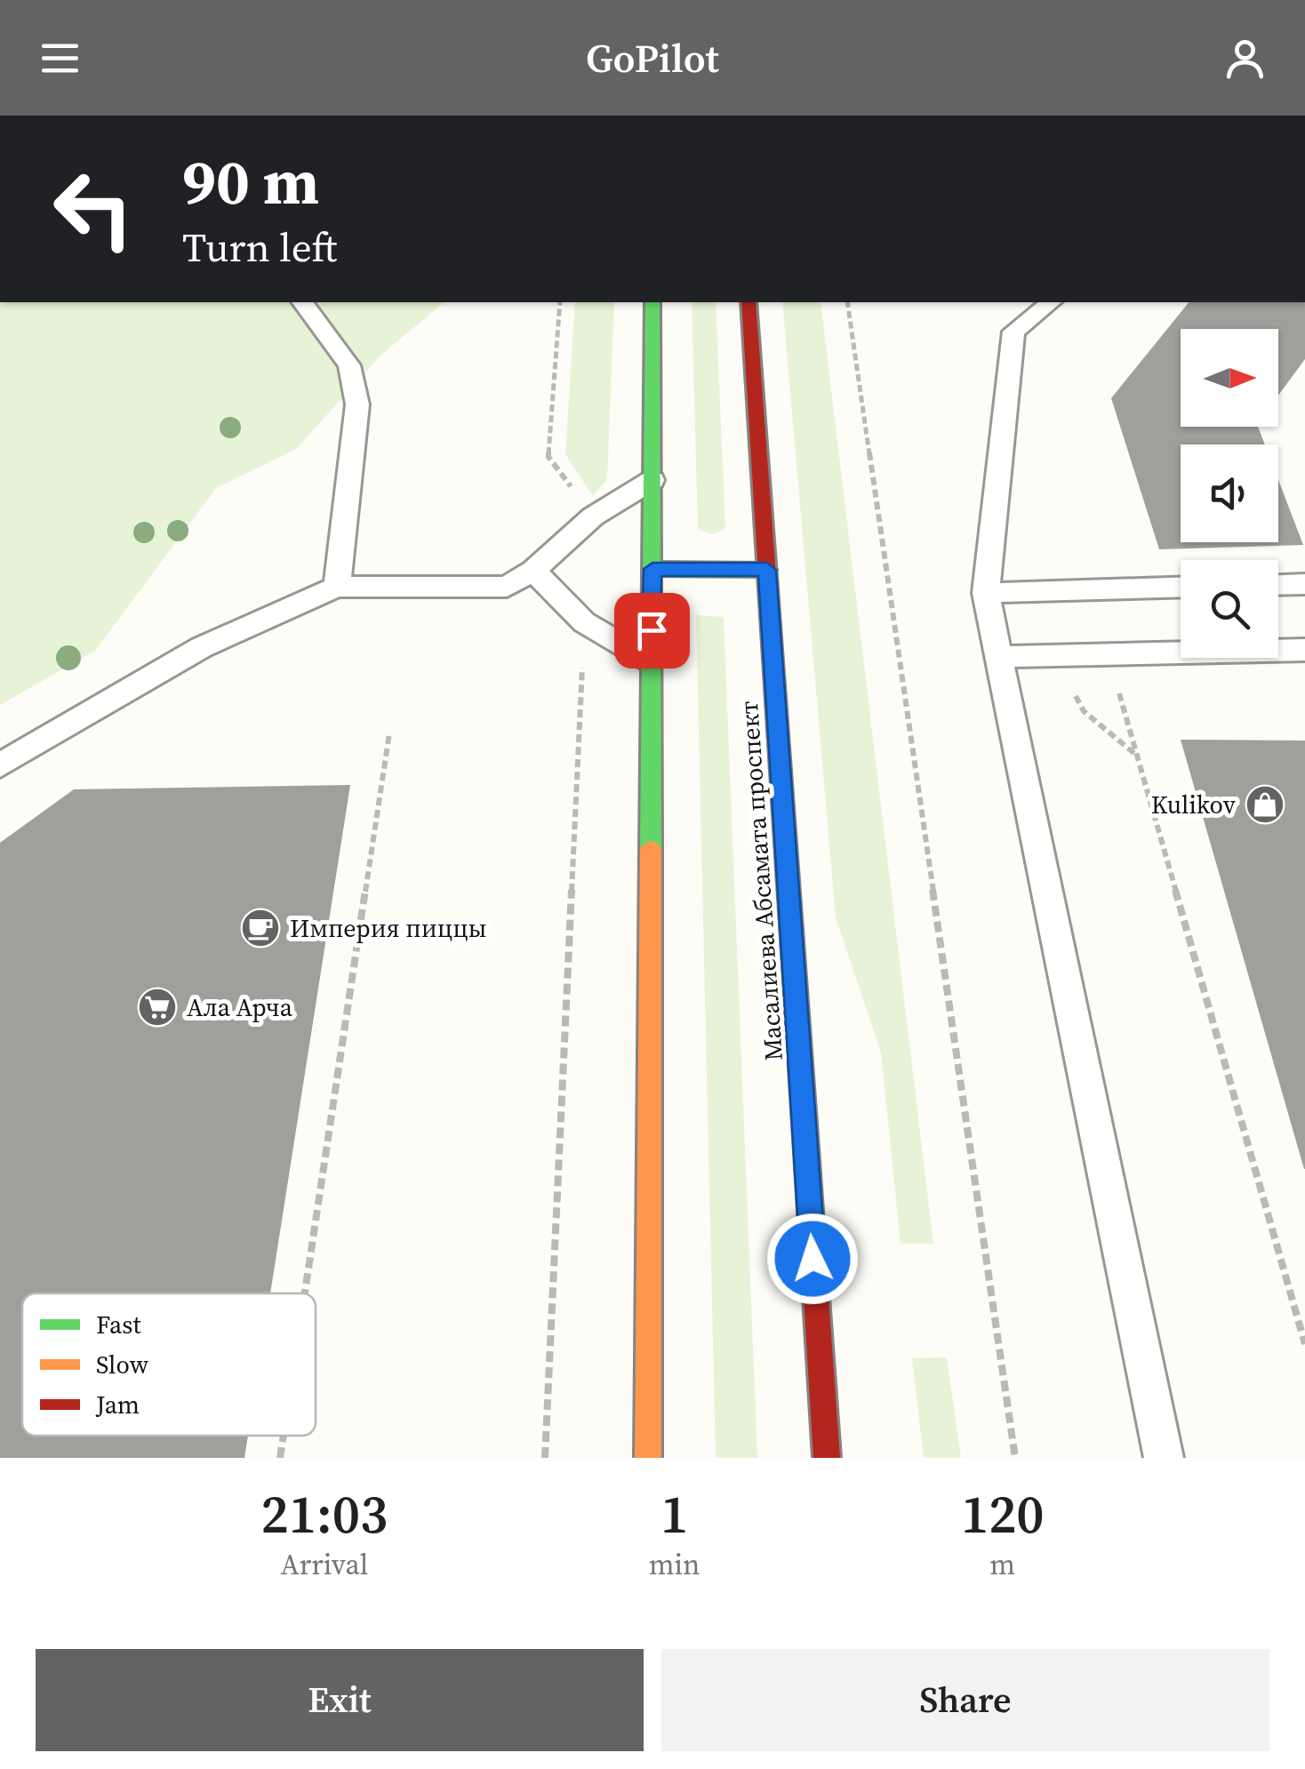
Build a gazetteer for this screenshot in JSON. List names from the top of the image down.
{
  "streets": {
    "main road": ["Масалиева Абсамата проспект"]
  },
  "places": {
    "shop": ["Kulikov"],
    "cafe": ["Империя пиццы"],
    "supermarket": ["Ала Арча"]
  },
  "legend": ["Fast", "Slow", "Jam"],
  "north": "right",
  "page": {
    "header": "GoPilot",
    "turn": ["90 m", "Turn left"],
    "eta": [
      "21:03",
      "Arrival",
      "1",
      "min",
      "120",
      "m"
    ],
    "buttons": ["Exit", "Share"]
  }
}
